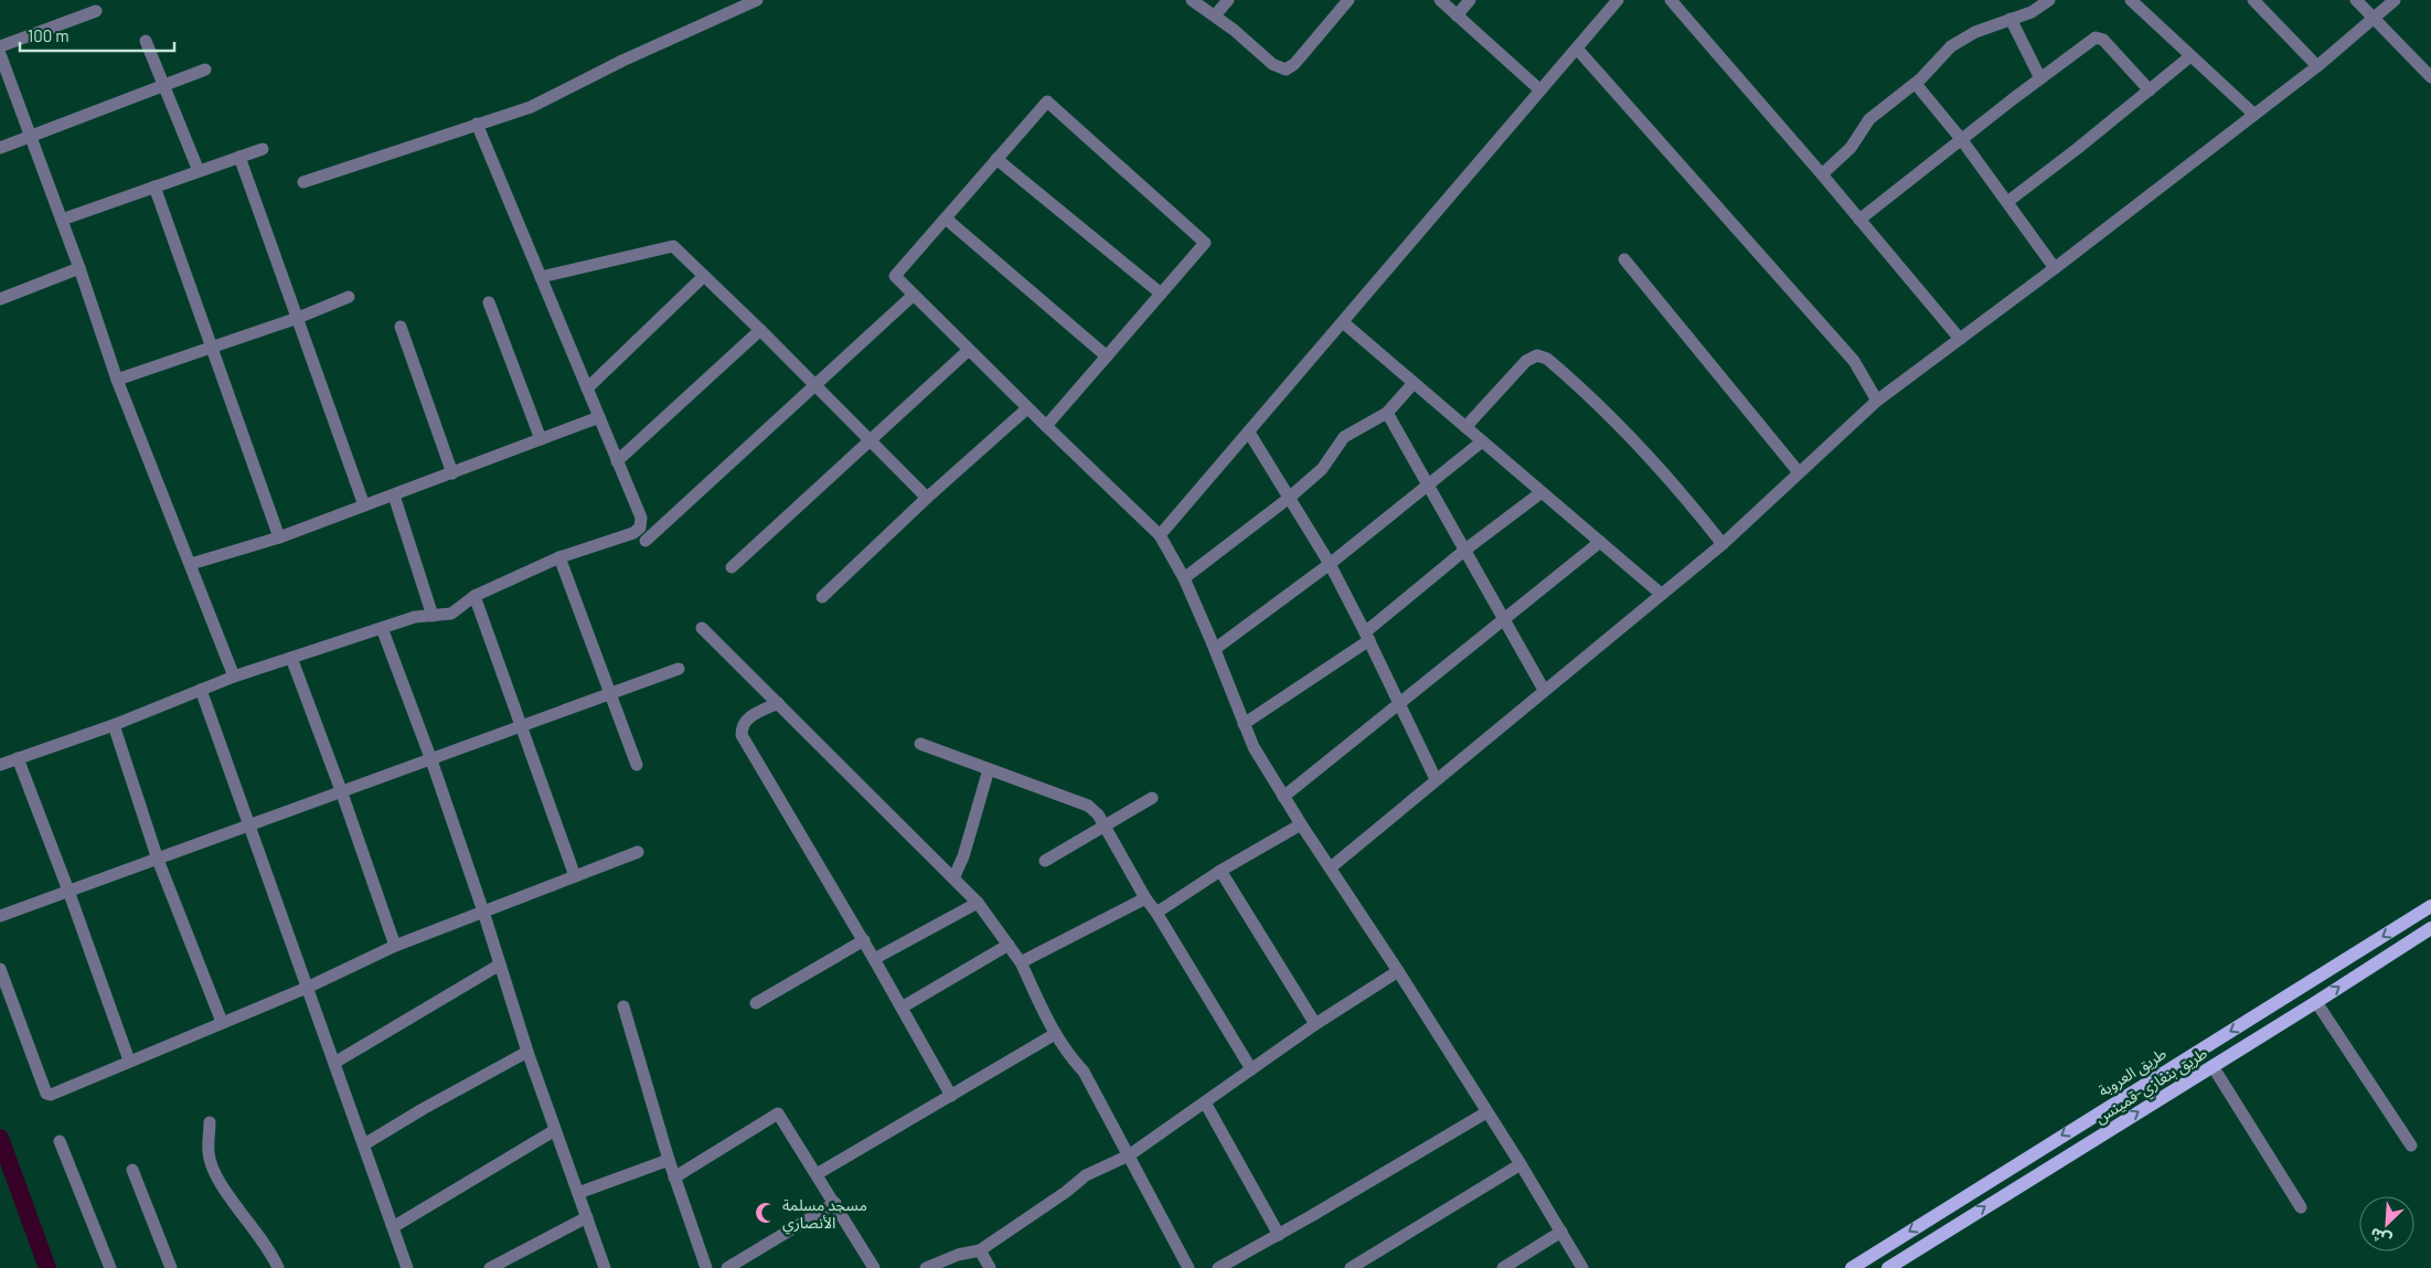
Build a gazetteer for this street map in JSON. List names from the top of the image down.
{
  "streets": {
    "main road": ["طريق العروبة", "طريق بنغازي-قمينس"]
  },
  "one_way": ["طريق العروبة", "طريق بنغازي-قمينس"],
  "places": {
    "mosque": ["مسجد مسلمة الأنصاري"]
  },
  "scale_bar": "100 m",
  "north": "bottom left"
}
